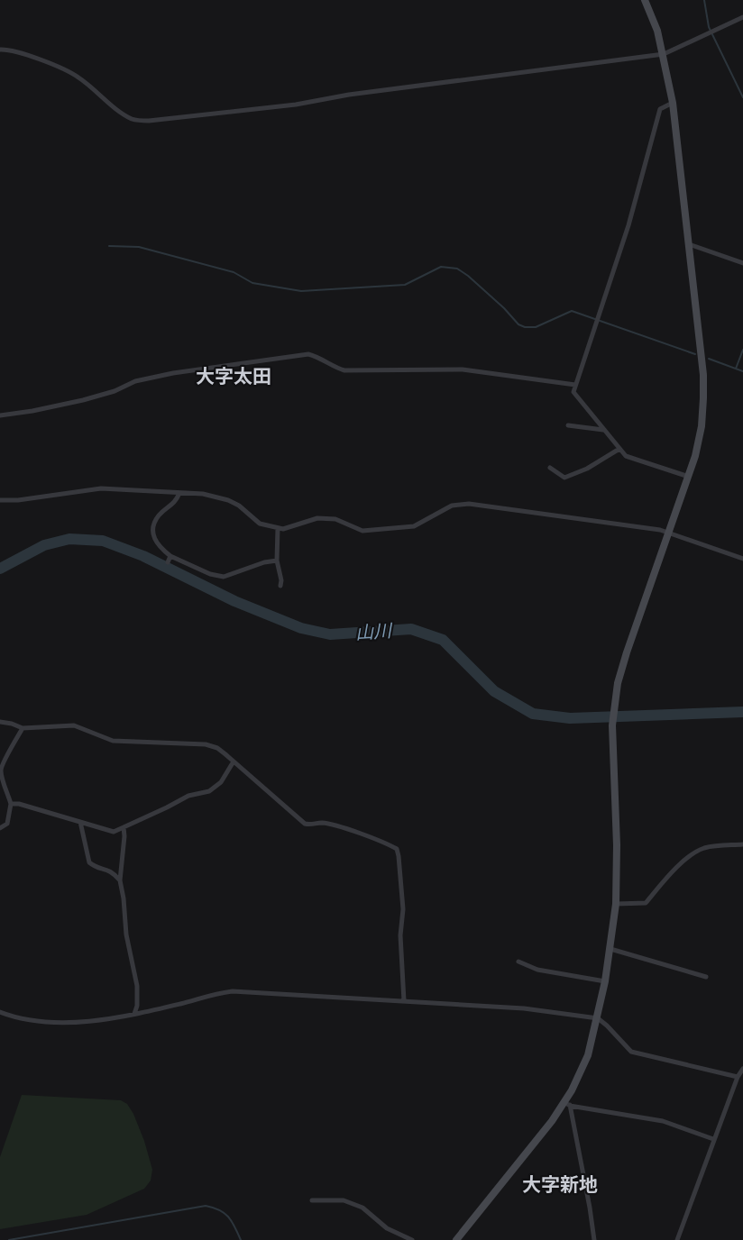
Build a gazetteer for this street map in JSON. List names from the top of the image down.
{
  "districts": ["大字太田", "大字新地"],
  "water": ["山川"]
}
